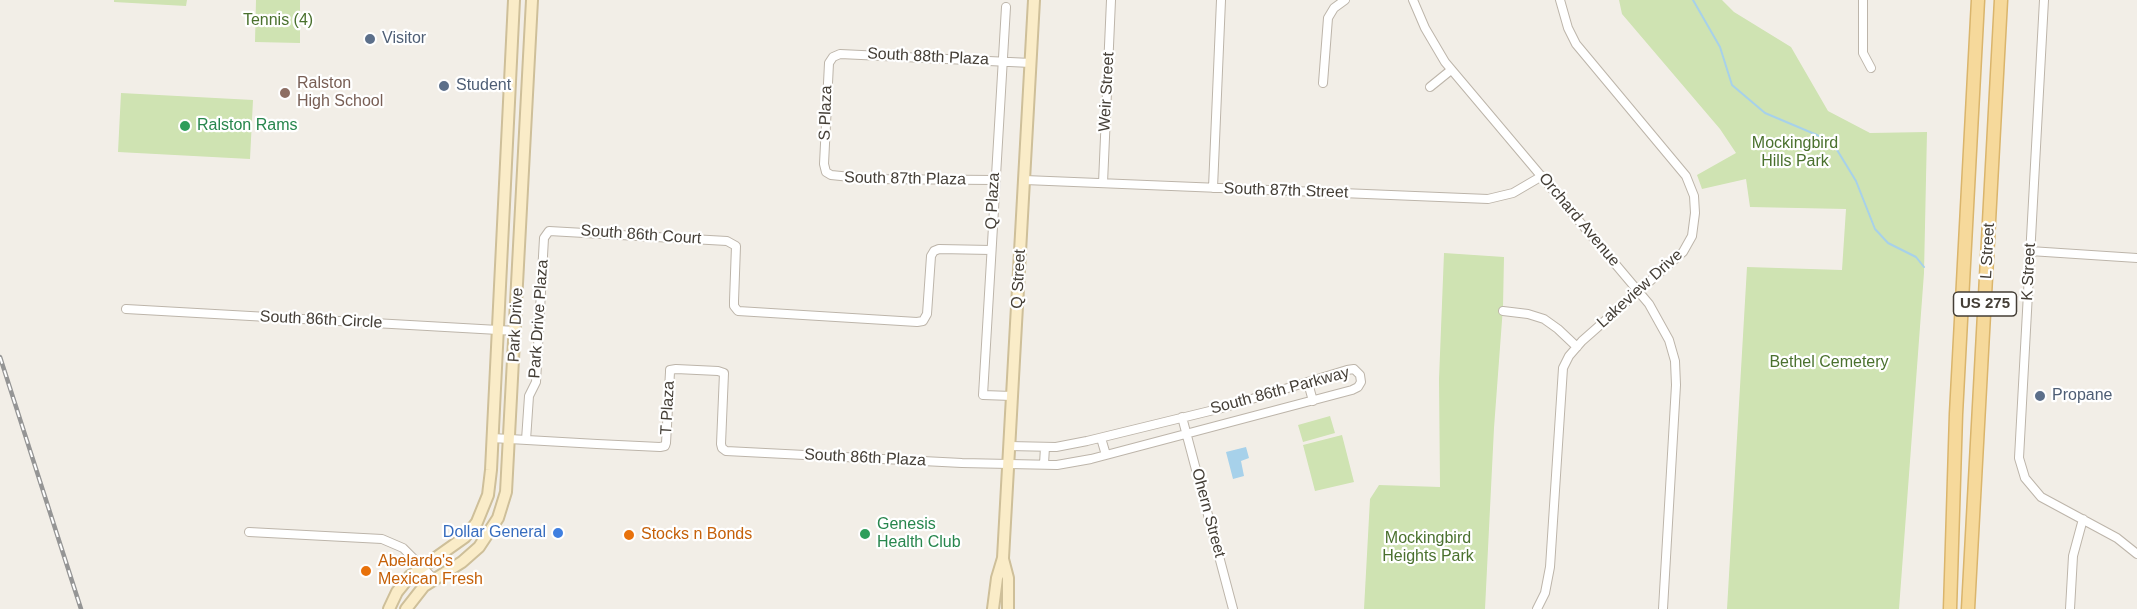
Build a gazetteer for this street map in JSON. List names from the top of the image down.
{
  "streets": {
    "main road": ["L Street", "US 275"],
    "street": [
      "South 88th Plaza",
      "Weir Street",
      "S Plaza",
      "South 87th Plaza",
      "South 87th Street",
      "Q Plaza",
      "Orchard Avenue",
      "South 86th Court",
      "K Street",
      "Q Street",
      "Lakeview Drive",
      "Park Drive Plaza",
      "South 86th Circle",
      "Park Drive",
      "South 86th Parkway",
      "T Plaza",
      "South 86th Plaza",
      "Ohern Street"
    ]
  },
  "crossings": [
    ["South 88th Plaza", "S Plaza"],
    ["South 88th Plaza", "Q Plaza"],
    ["South 88th Plaza", "Q Street"],
    ["Weir Street", "South 87th Street"],
    ["S Plaza", "South 87th Plaza"],
    ["South 87th Plaza", "Q Plaza"],
    ["South 87th Street", "Orchard Avenue"],
    ["South 87th Street", "Q Street"],
    ["Q Plaza", "South 86th Court"],
    ["Q Plaza", "Q Street"],
    ["Orchard Avenue", "Lakeview Drive"],
    ["South 86th Court", "Park Drive Plaza"],
    ["Q Street", "South 86th Parkway"],
    ["Q Street", "South 86th Plaza"],
    ["Park Drive Plaza", "T Plaza"],
    ["South 86th Circle", "Park Drive"],
    ["South 86th Parkway", "South 86th Plaza"],
    ["South 86th Parkway", "Ohern Street"],
    ["T Plaza", "South 86th Plaza"]
  ],
  "parks": [
    "Tennis (4)",
    "Mockingbird Hills Park",
    "Bethel Cemetery",
    "Mockingbird Heights Park"
  ],
  "places": [
    "Visitor",
    "Student",
    "Ralston High School",
    "Ralston Rams",
    "Propane",
    "Dollar General",
    "Genesis Health Club",
    "Stocks n Bonds",
    "Abelardo's Mexican Fresh"
  ]
}
